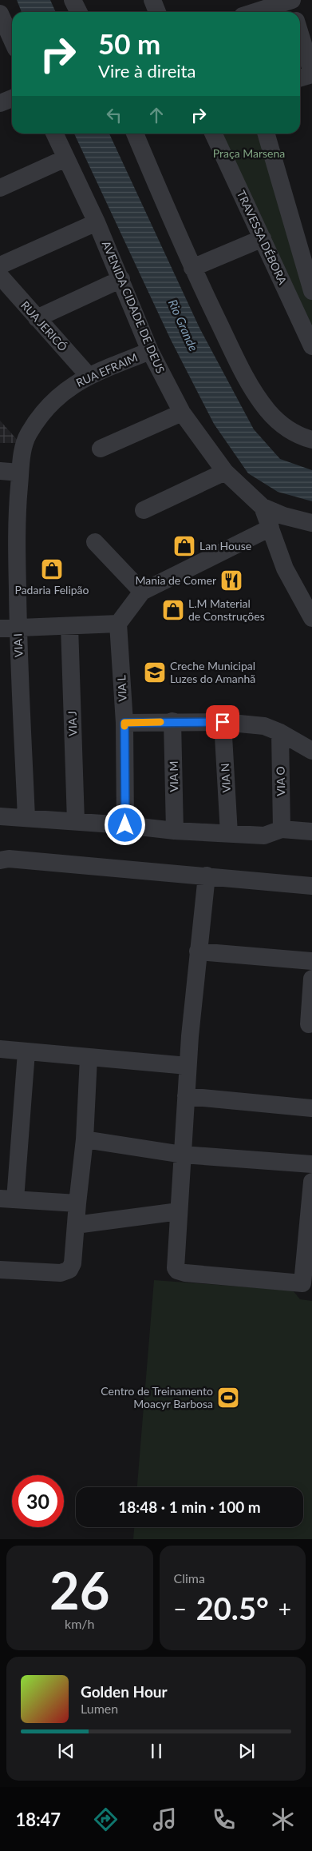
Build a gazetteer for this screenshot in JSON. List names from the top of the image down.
{
  "streets": {
    "street": [
      "TRAVESSA DÉBORA",
      "AVENIDA CIDADE DE DEUS",
      "RUA JERICÓ",
      "RUA EFRAIM",
      "VIA I",
      "VIA L",
      "VIA J",
      "VIA M",
      "VIA N",
      "VIA O"
    ]
  },
  "crossings": [
    ["AVENIDA CIDADE DE DEUS", "RUA EFRAIM"],
    ["RUA JERICÓ", "RUA EFRAIM"],
    ["RUA EFRAIM", "VIA I"]
  ],
  "water": ["Rio Grande"],
  "parks": ["Praça Marsena"],
  "places": {
    "shop": ["Lan House", "Padaria Felipão", "L.M Material de Construções"],
    "restaurant": ["Mania de Comer"],
    "school or university": ["Creche Municipal Luzes do Amanhã"],
    "sports": ["Centro de Treinamento Moacyr Barbosa"]
  },
  "page": {
    "turn": ["50 m", "Vire à direita"],
    "limit": "30",
    "trip": "18:48 · 1 min · 100 m",
    "tile": [
      ["26", "km/h"],
      "Clima"
    ],
    "heat": ["−", "20.5°", "+"],
    "song": ["Golden Hour", "Lumen"],
    "tabs": "18:47"
  }
}
